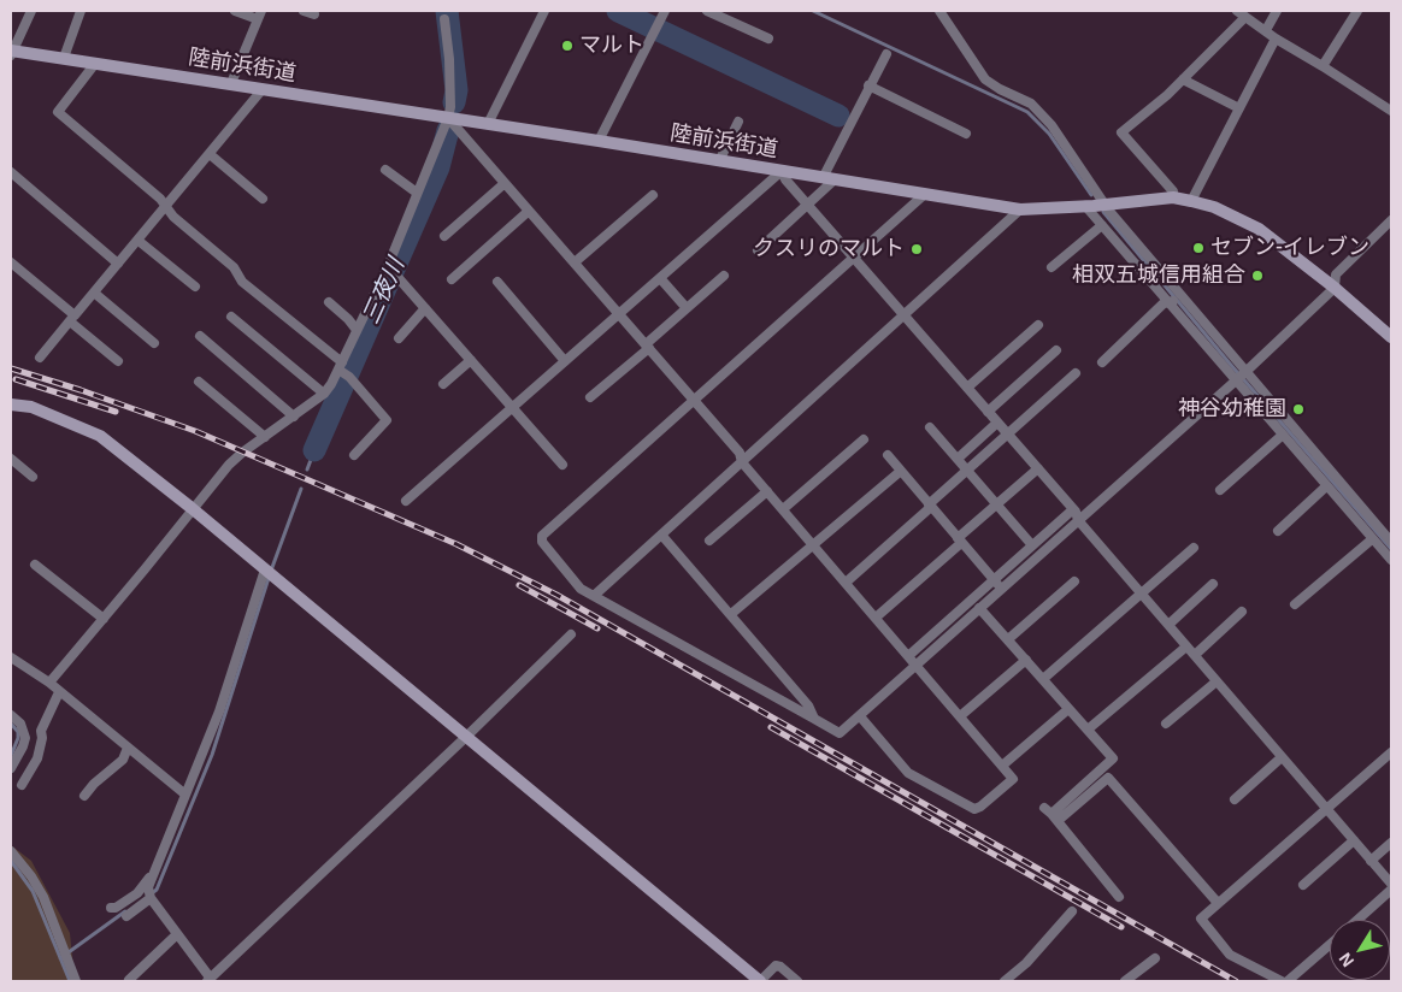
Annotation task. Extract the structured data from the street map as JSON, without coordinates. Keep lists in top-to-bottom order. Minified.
{"streets":{"street":["陸前浜街道"]},"water":["三夜川"],"places":["マルト","セブン-イレブン","クスリのマルト","相双五城信用組合","神谷幼稚園"],"north":"bottom left"}
